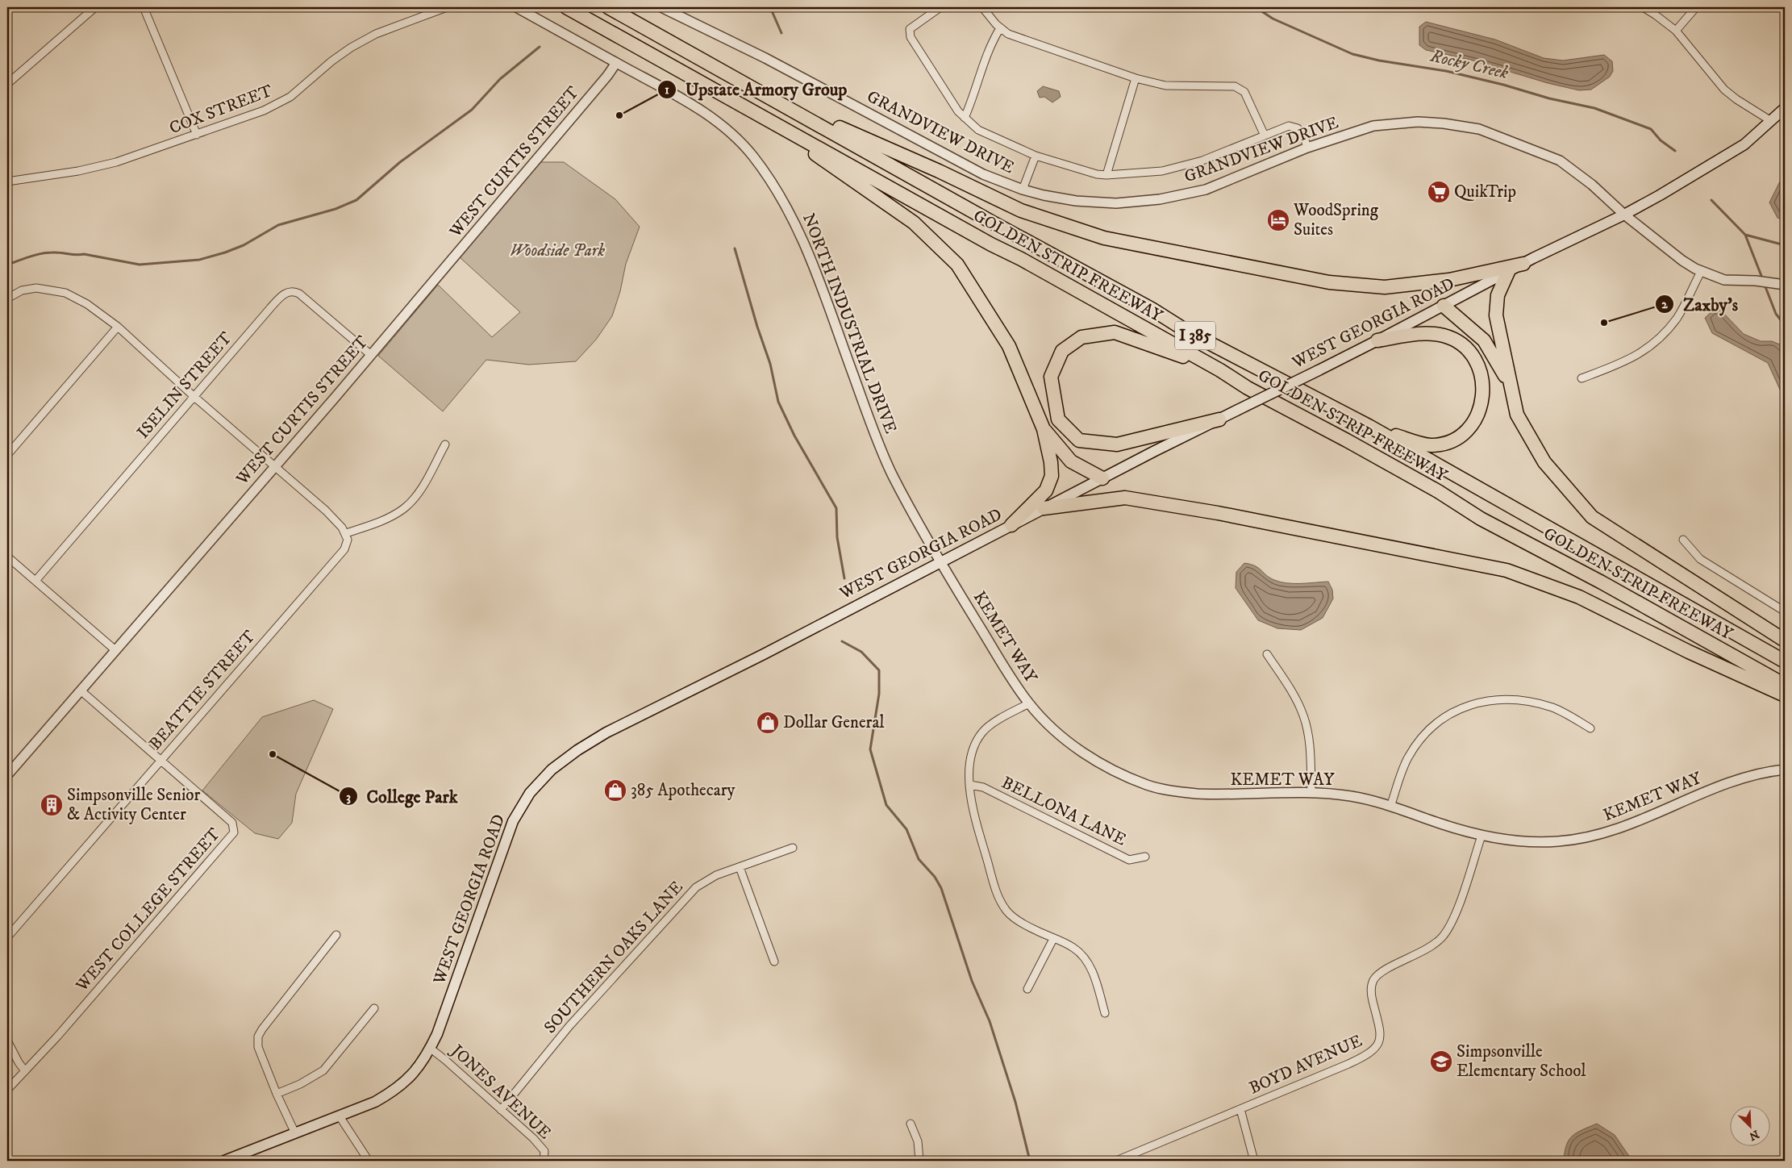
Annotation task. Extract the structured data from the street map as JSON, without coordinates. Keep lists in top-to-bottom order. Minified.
{"streets":{"highway":["GOLDEN STRIP FREEWAY","I 385"],"main road":["WEST GEORGIA ROAD"],"street":["COX STREET","GRANDVIEW DRIVE","WEST CURTIS STREET","NORTH INDUSTRIAL DRIVE","ISELIN STREET","KEMET WAY","BEATTIE STREET","BELLONA LANE","WEST COLLEGE STREET","SOUTHERN OAKS LANE","BOYD AVENUE","JONES AVENUE"]},"crossings":[["GRANDVIEW DRIVE","WEST GEORGIA ROAD"],["WEST CURTIS STREET","NORTH INDUSTRIAL DRIVE"],["WEST CURTIS STREET","ISELIN STREET"],["WEST CURTIS STREET","WEST COLLEGE STREET"],["NORTH INDUSTRIAL DRIVE","WEST GEORGIA ROAD"],["NORTH INDUSTRIAL DRIVE","KEMET WAY"],["WEST GEORGIA ROAD","KEMET WAY"],["WEST GEORGIA ROAD","JONES AVENUE"],["KEMET WAY","BOYD AVENUE"],["BEATTIE STREET","WEST COLLEGE STREET"],["SOUTHERN OAKS LANE","JONES AVENUE"]],"water":["Rocky Creek"],"parks":["Woodside Park"],"places":{"other":["Upstate Armory Group","Zaxby's","College Park"],"supermarket":["QuikTrip"],"hotel":["WoodSpring Suites"],"shop":["Dollar General","385 Apothecary"],"building":["Simpsonville Senior & Activity Center"],"school or university":["Simpsonville Elementary School"]},"north":"bottom right"}
